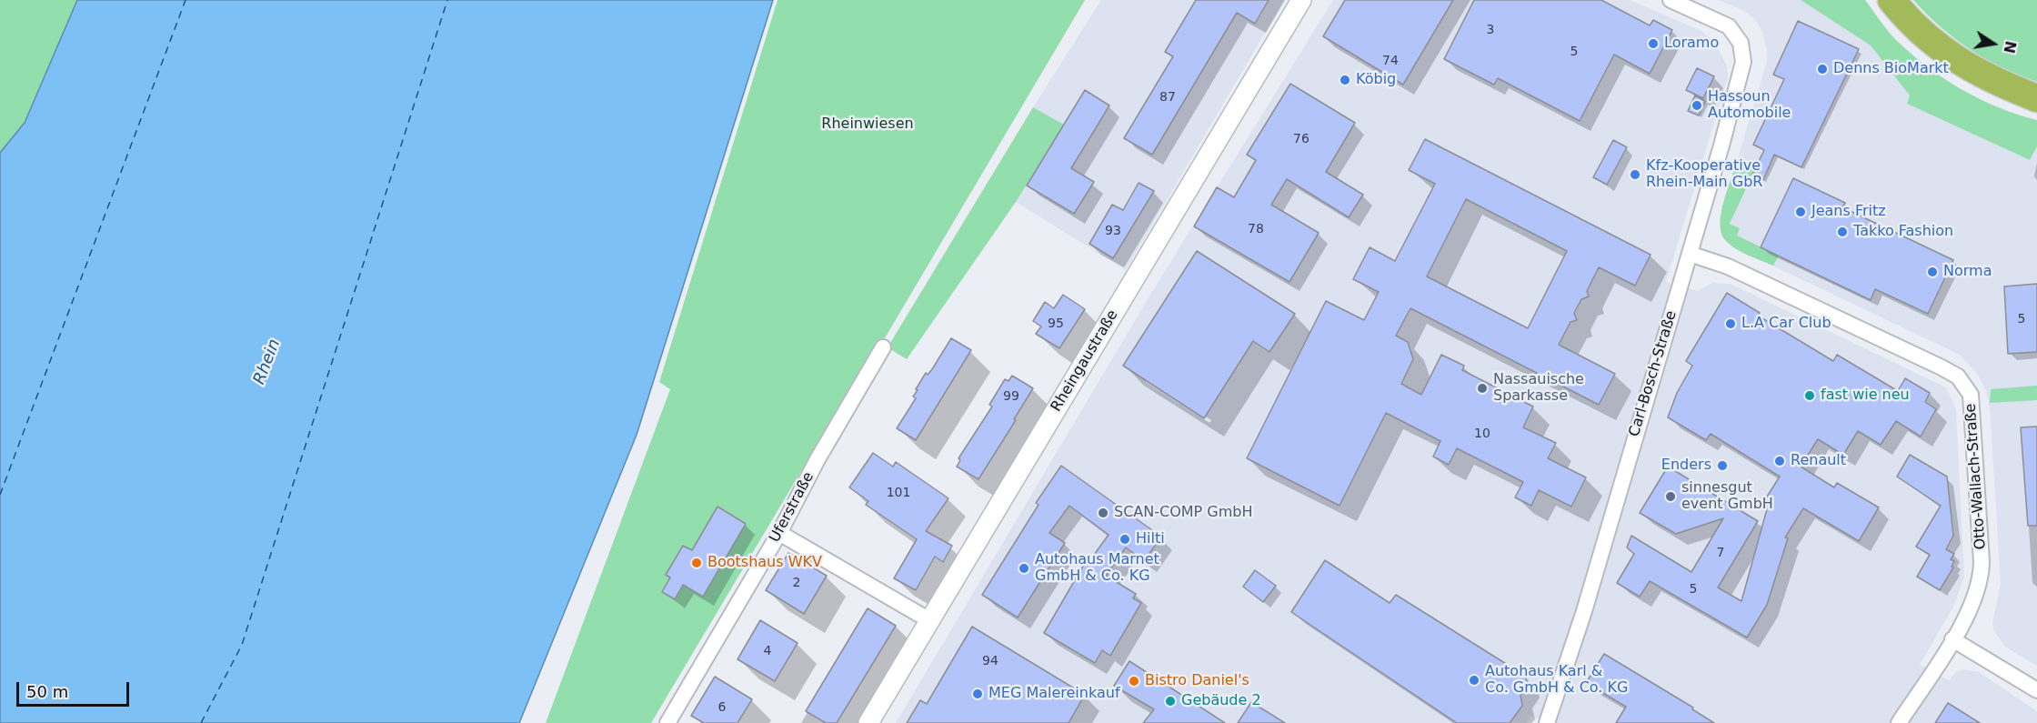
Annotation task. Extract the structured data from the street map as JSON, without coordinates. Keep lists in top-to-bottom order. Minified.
{"streets":{"street":["Rheingaustraße","Carl-Bosch-Straße","Otto-Wallach-Straße","Uferstraße"]},"crossings":[["Carl-Bosch-Straße","Otto-Wallach-Straße"]],"water":["Rhein"],"parks":["Rheinwiesen"],"places":["Loramo","Denns BioMarkt","Köbig","Hassoun Automobile","Kfz-Kooperative Rhein-Main GbR","Jeans Fritz","Takko Fashion","Norma","L.A Car Club","Nassauische Sparkasse","fast wie neu","Renault","Enders","sinnesgut event GmbH","SCAN-COMP GmbH","Hilti","Bootshaus WKV","Autohaus Marnet GmbH & Co. KG","Autohaus Karl & Co. GmbH & Co. KG","Bistro Daniel's","MEG Malereinkauf","Gebäude 2"],"house_numbers":["3","5","74","87","76","78","93","5","95","99","10","101","7","2","5","4","94","6"],"scale_bar":"50 m","north":"right"}
